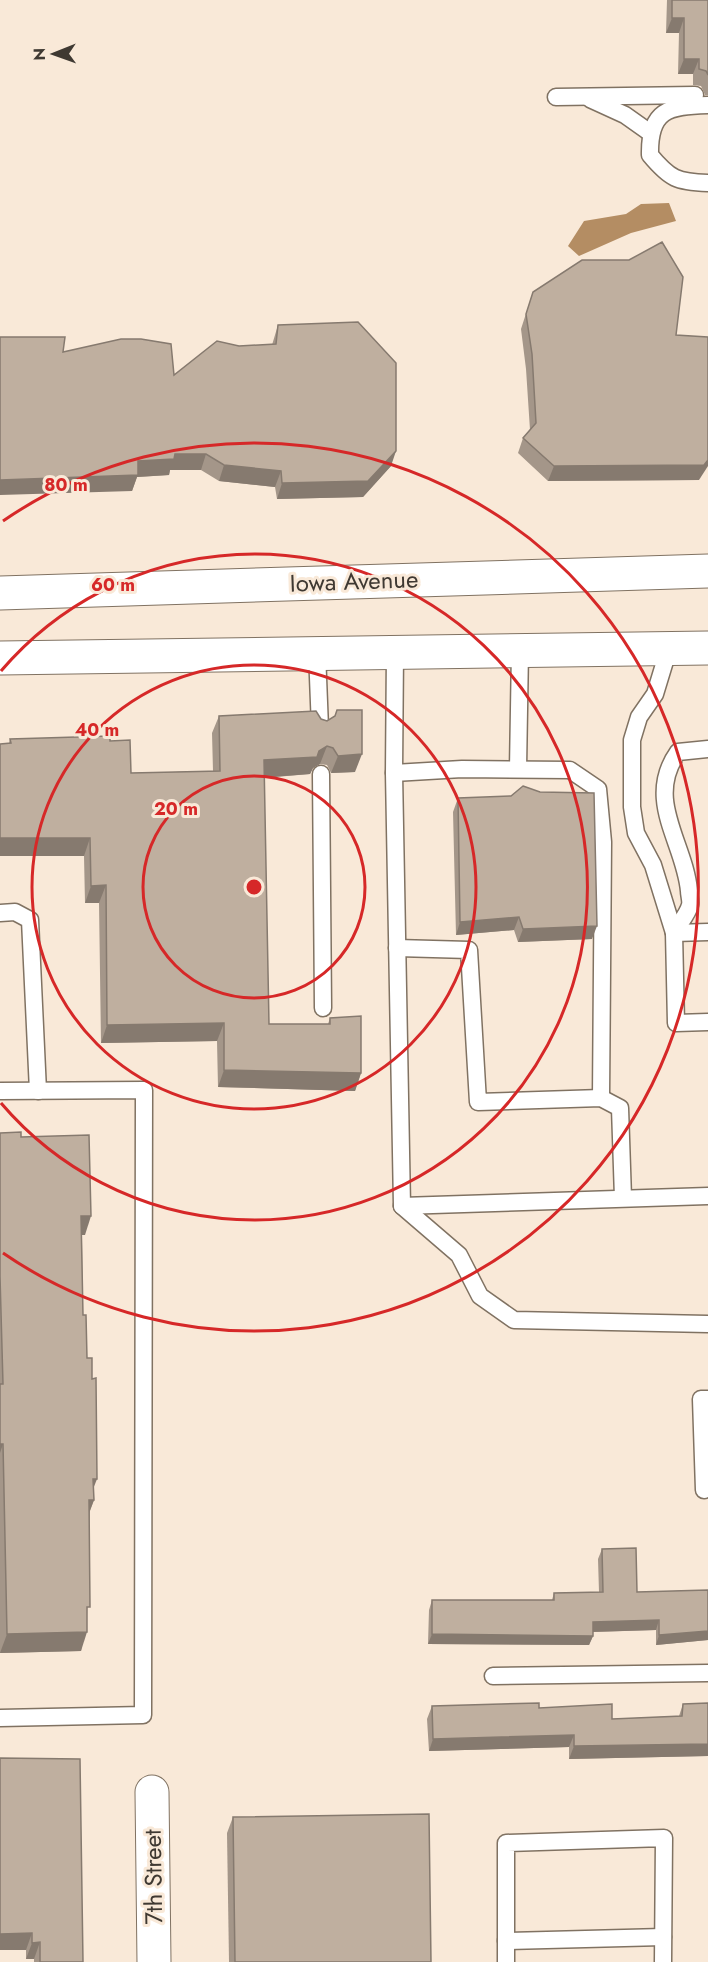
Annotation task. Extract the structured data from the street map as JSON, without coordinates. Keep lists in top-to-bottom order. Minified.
{"streets":{"main road":["Iowa Avenue","7th Street"]},"north":"left","rings":["80 m","60 m","40 m","20 m"]}
